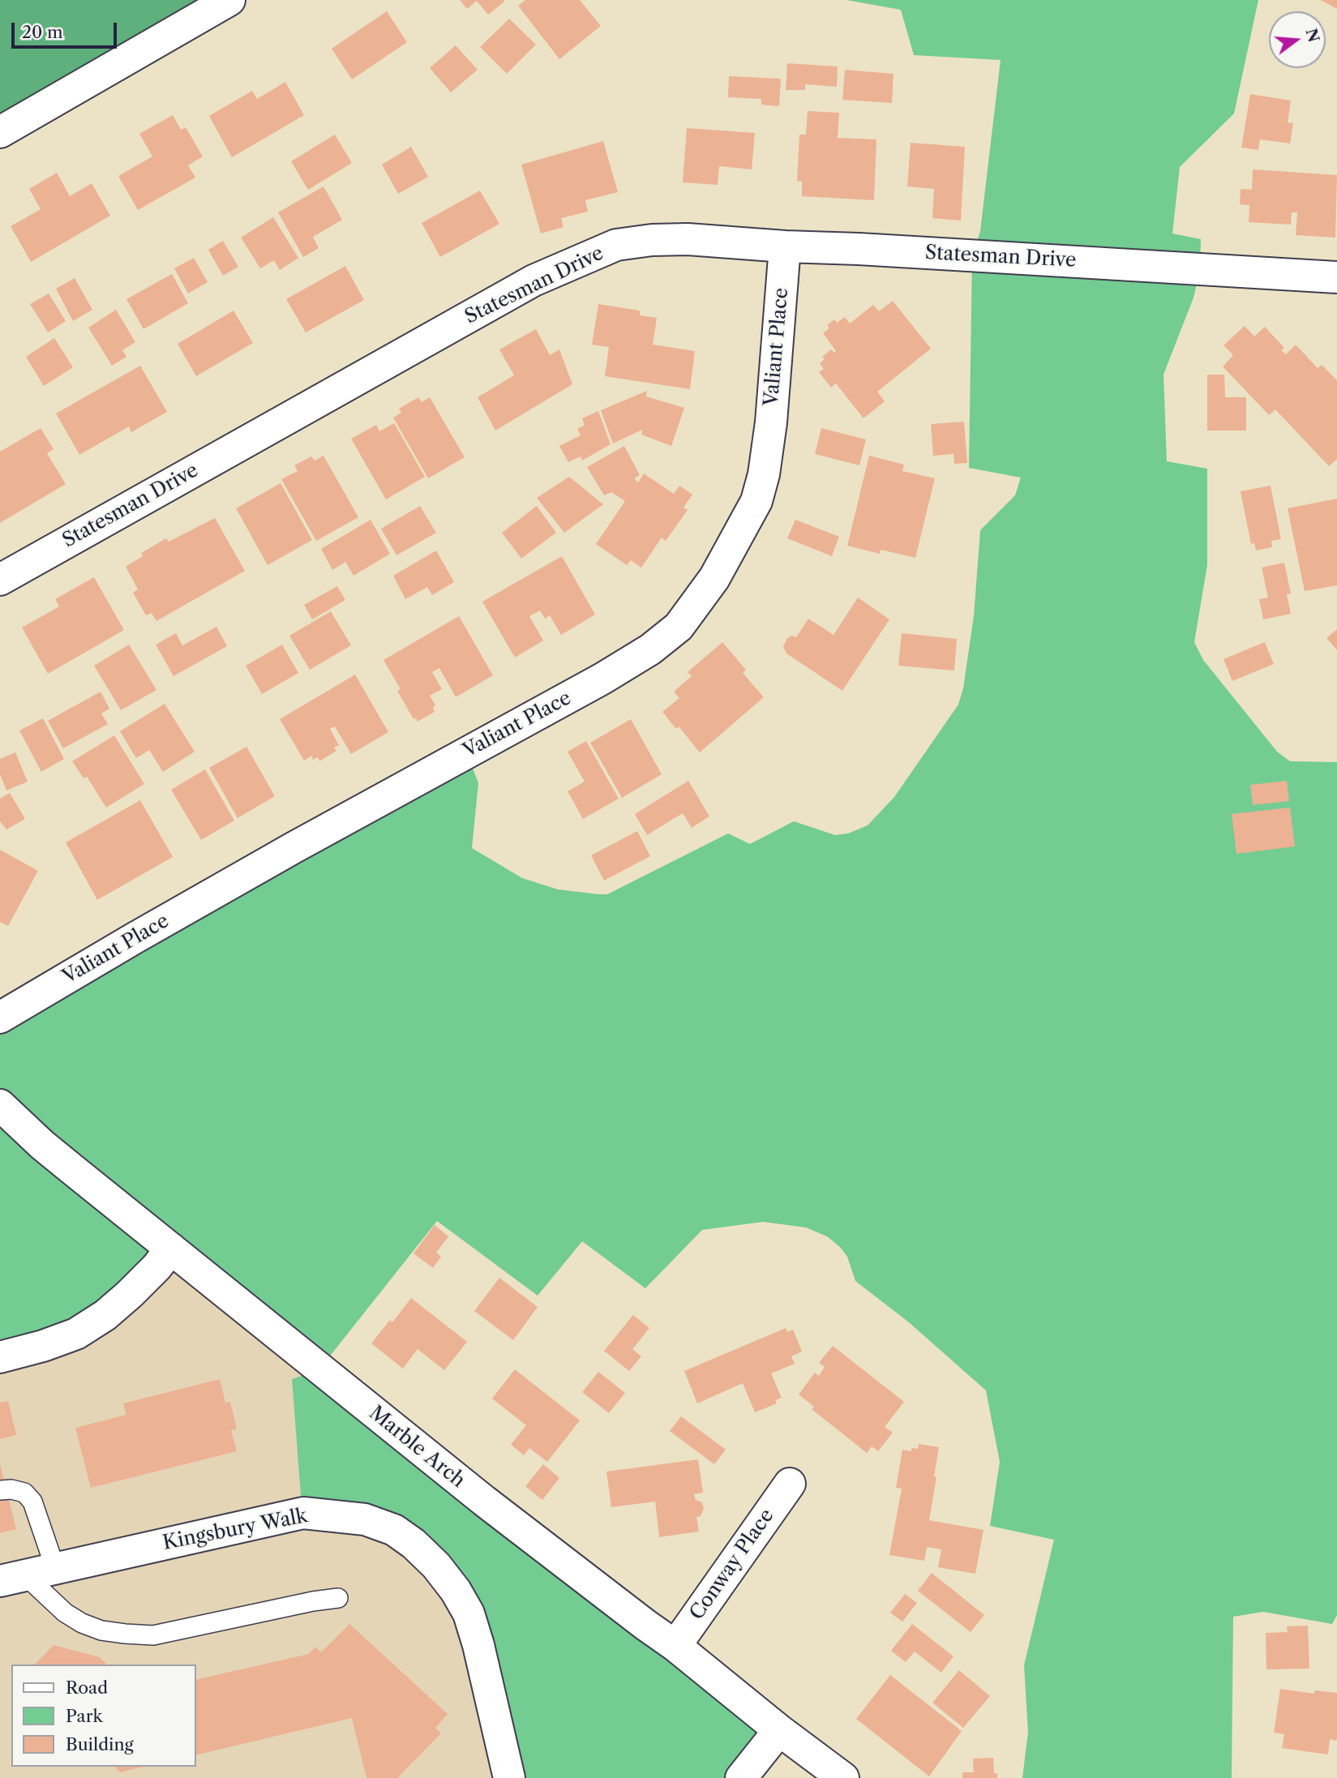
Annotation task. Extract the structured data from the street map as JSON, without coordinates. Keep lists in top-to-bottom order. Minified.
{"streets":{"street":["Statesman Drive","Valiant Place","Marble Arch","Kingsbury Walk","Conway Place"]},"crossings":[["Statesman Drive","Valiant Place"],["Marble Arch","Conway Place"]],"legend":["Road","Park","Building"],"scale_bar":"20 m","north":"right"}
